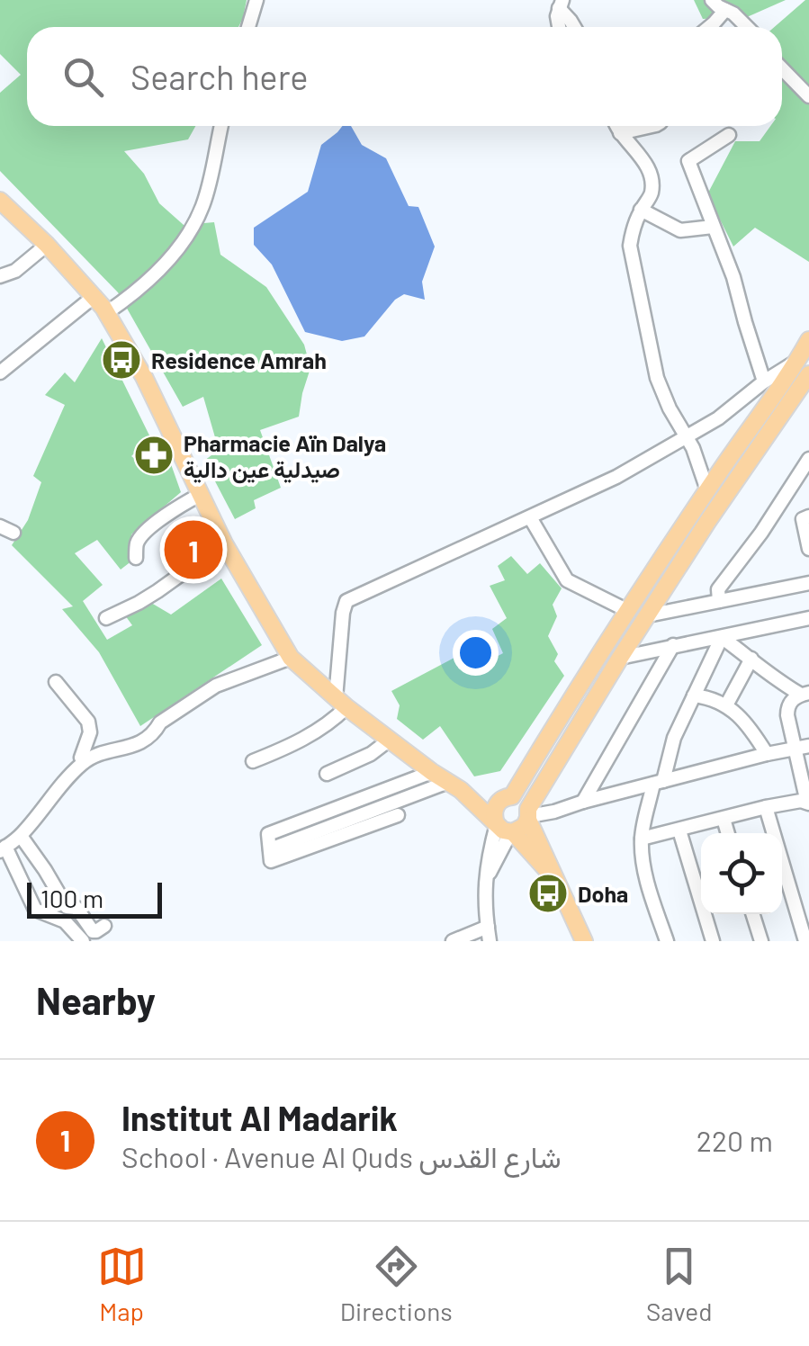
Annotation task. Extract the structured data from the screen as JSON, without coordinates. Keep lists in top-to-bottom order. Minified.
{"places":{"bus stop":["Residence Amrah","Doha"],"pharmacy":["Pharmacie Aïn Dalya صيدلية عين دالية"]},"scale_bar":"100 m","page":{"search":"Search here","pins":"1","scale":"100 m","heading":"Nearby","list":[{"mark":"1","name":"Institut Al Madarik","note":"School · Avenue Al Quds شارع القدس","value":"220 m"}],"nav":["Map","Directions","Saved"]}}
